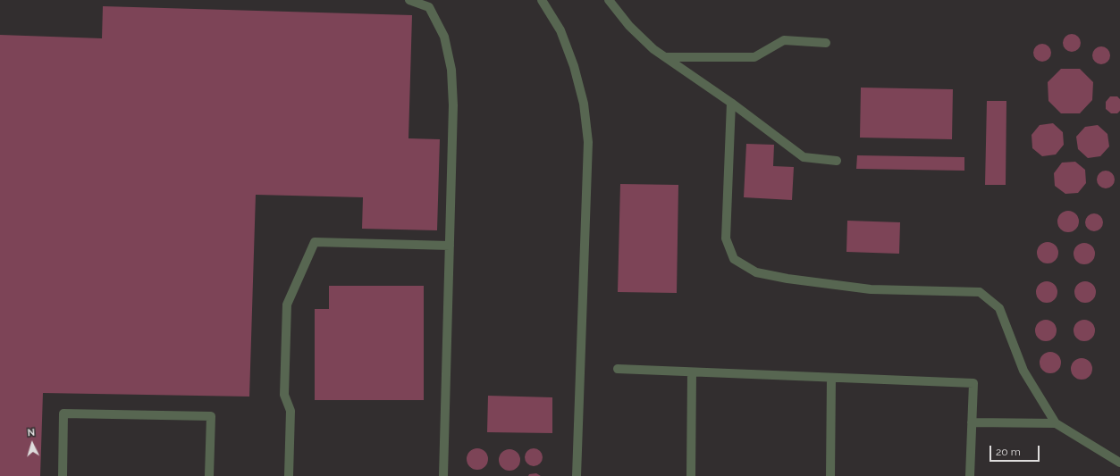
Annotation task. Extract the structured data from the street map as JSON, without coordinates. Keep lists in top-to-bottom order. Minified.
{"scale_bar":"20 m","north":"top"}
